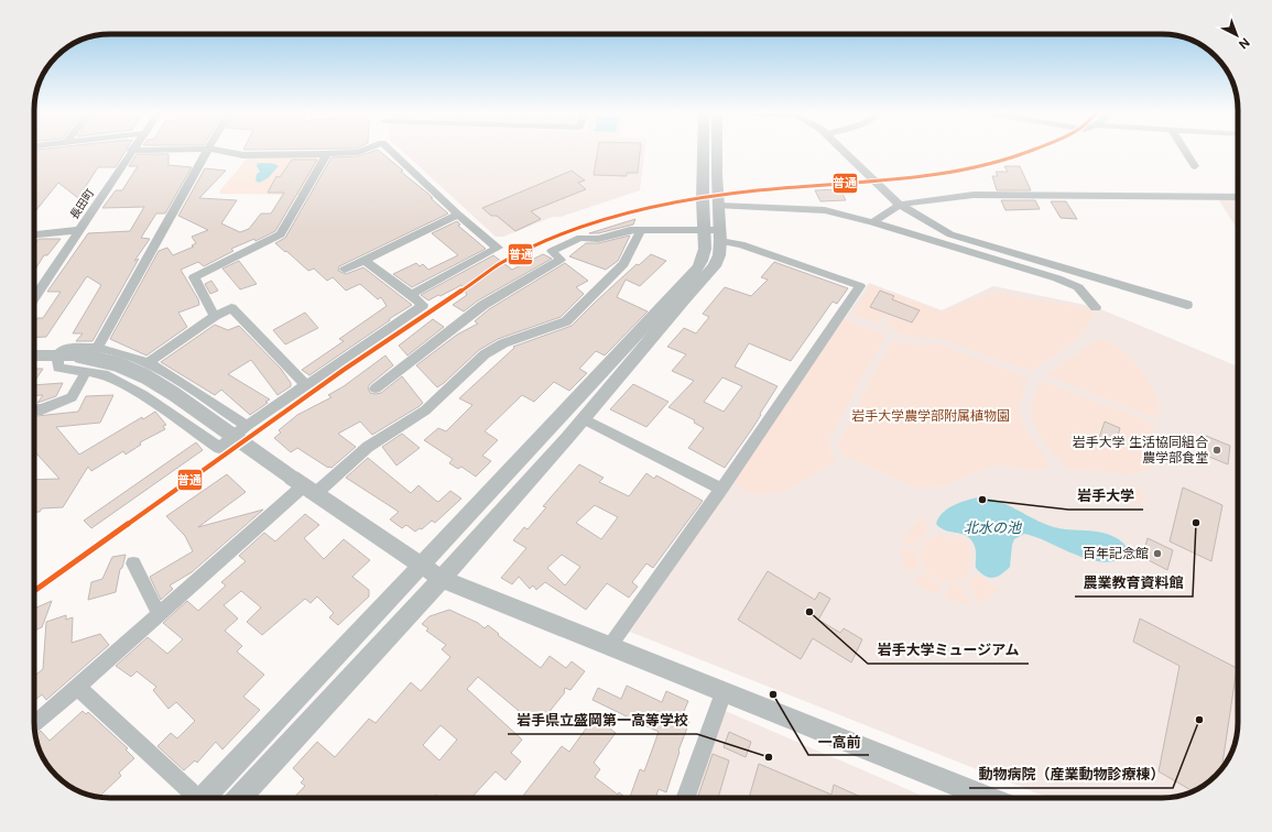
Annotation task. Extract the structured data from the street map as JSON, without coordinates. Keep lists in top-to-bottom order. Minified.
{"streets":{"street":["長田町"]},"water":["北水の池"],"parks":["岩手大学農学部附属植物園"],"places":["岩手大学 生活協同組合 農学部食堂","岩手大学","農業教育資料館","百年記念館","岩手大学ミュージアム","一高前","動物病院（産業動物診療棟）","岩手県立盛岡第一高等学校"],"lines":["transit line 普通"],"north":"bottom right"}
